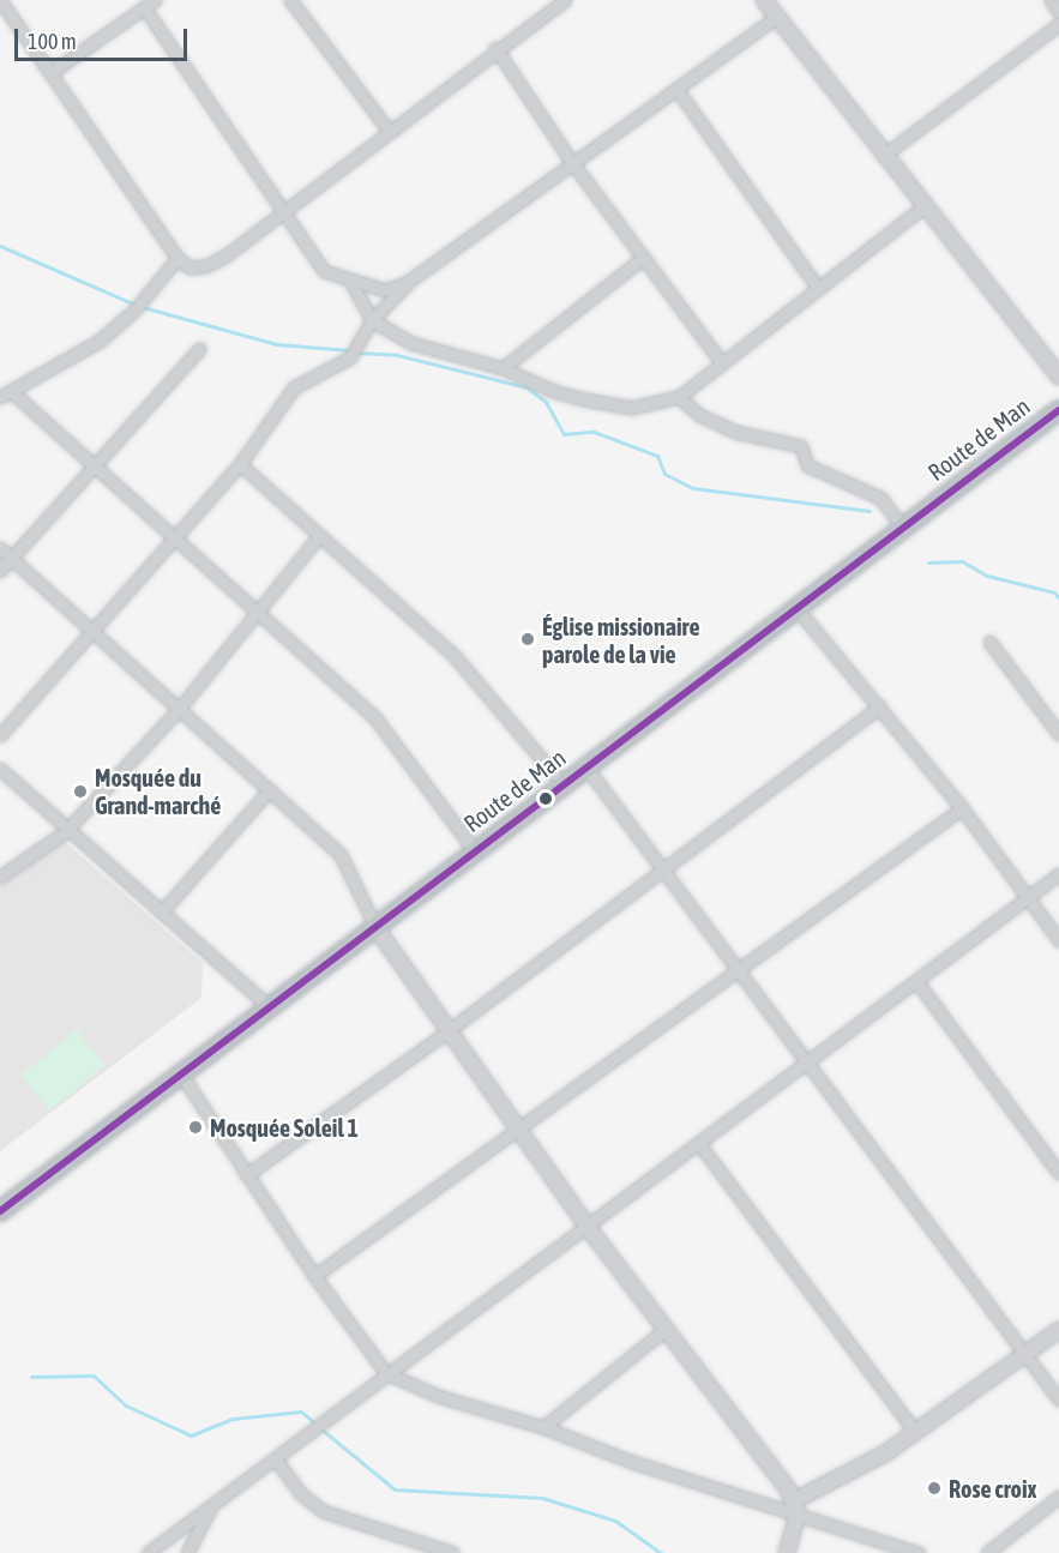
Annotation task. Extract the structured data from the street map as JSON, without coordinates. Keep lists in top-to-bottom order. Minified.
{"streets":{"highway":["Route de Man"]},"places":["Église missionaire parole de la vie","Mosquée du Grand-marché","Mosquée Soleil 1","Rose croix"],"scale_bar":"100 m"}
